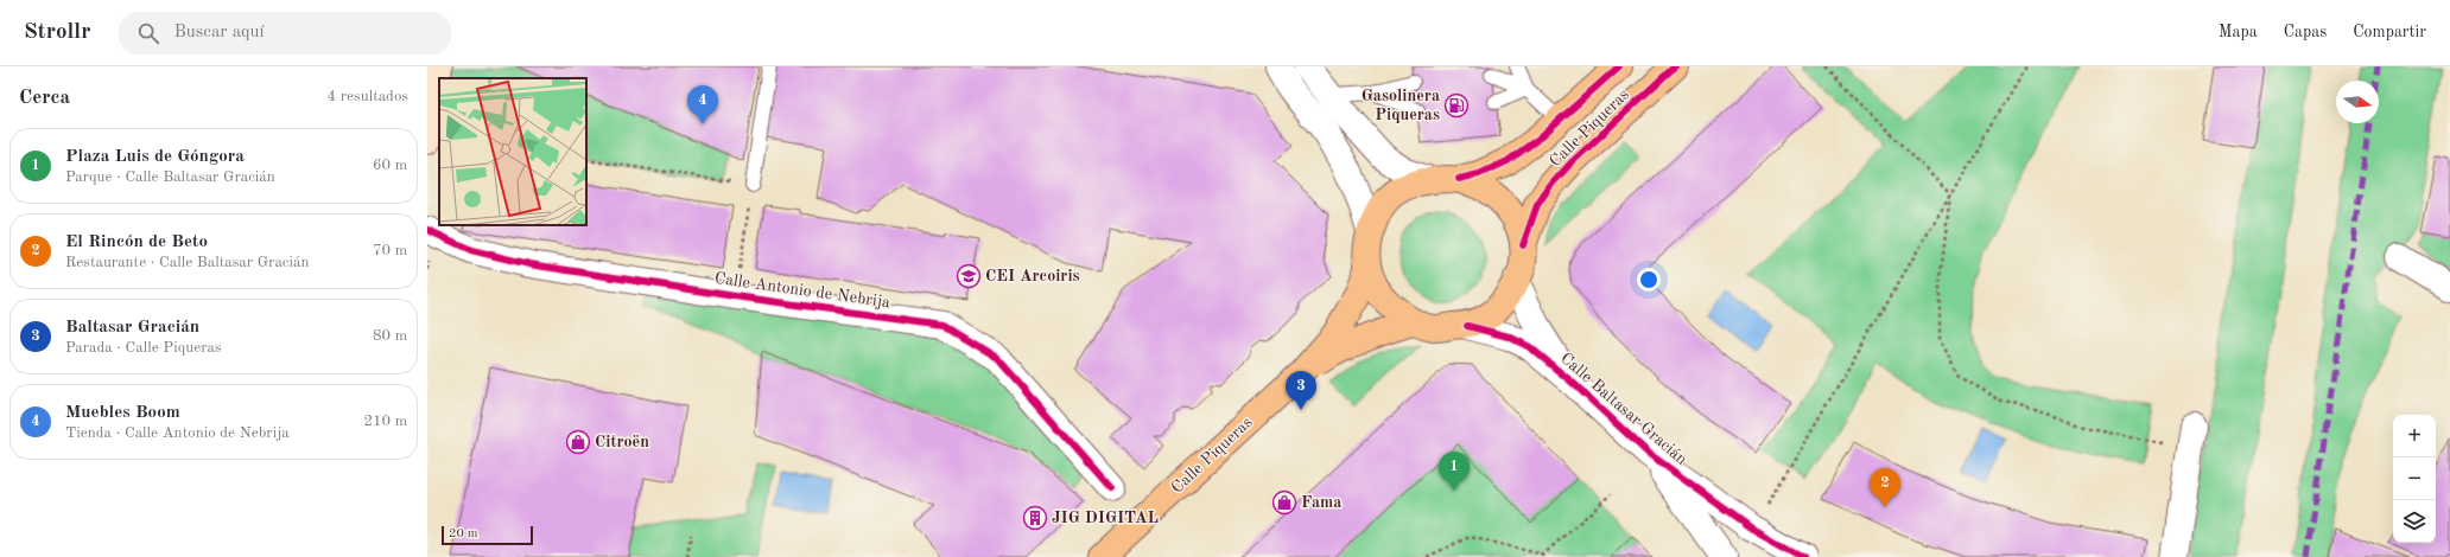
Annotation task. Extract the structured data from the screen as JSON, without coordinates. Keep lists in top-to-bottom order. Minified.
{"streets":{"main road":["Calle Piqueras"],"street":["Calle Antonio de Nebrija","Calle Baltasar Gracián"]},"crossings":[["Calle Piqueras","Calle Baltasar Gracián"]],"places":{"fuel station":["Gasolinera Piqueras"],"school or university":["CEI Arcoiris"],"shop":["Citroën","Fama"],"building":["JIG DIGITAL"]},"scale_bar":"20 m","north":"right","page":{"header":"Strollr","search":"Buscar aquí","nav":["Mapa","Capas","Compartir"],"heading":["Cerca","4 resultados"],"pins":["4","3","1","2"],"list":[{"mark":"1","name":"Plaza Luis de Góngora","note":"Parque · Calle Baltasar Gracián","value":"60 m"},{"mark":"2","name":"El Rincón de Beto","note":"Restaurante · Calle Baltasar Gracián","value":"70 m"},{"mark":"3","name":"Baltasar Gracián","note":"Parada · Calle Piqueras","value":"80 m"},{"mark":"4","name":"Muebles Boom","note":"Tienda · Calle Antonio de Nebrija","value":"210 m"}],"map_buttons":["+","−"],"scale":"20 m"}}
